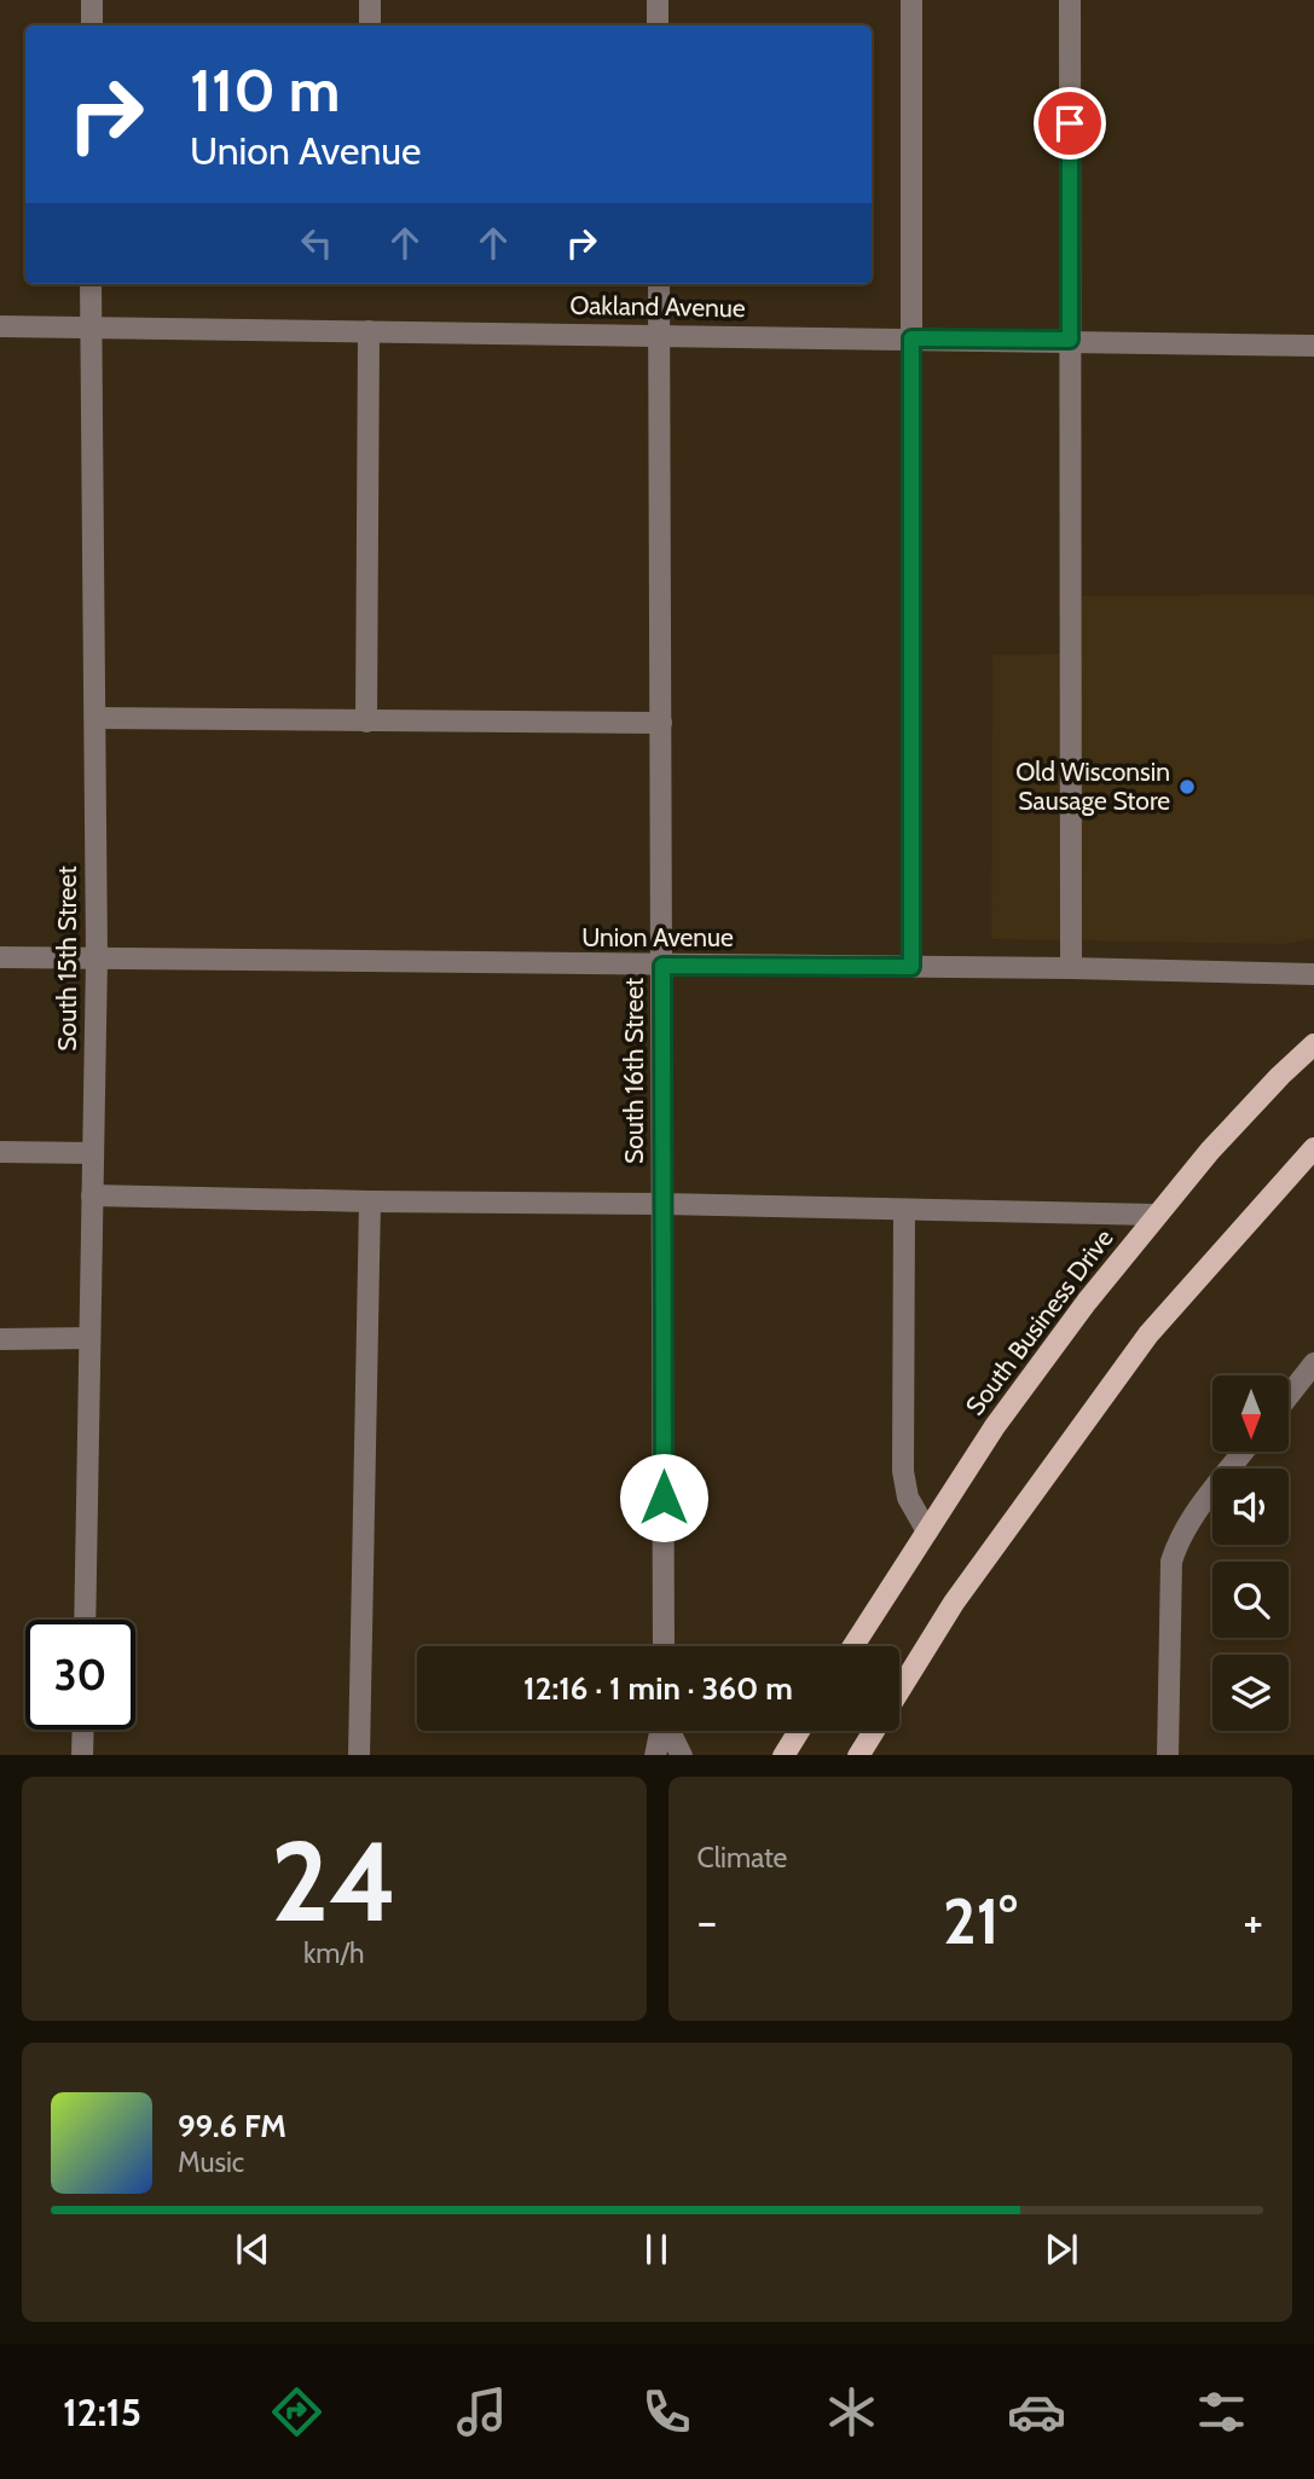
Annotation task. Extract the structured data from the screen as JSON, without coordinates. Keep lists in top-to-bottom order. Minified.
{"streets":{"main road":["South Business Drive"],"street":["Oakland Avenue","Union Avenue","South 15th Street","South 16th Street"]},"crossings":[["Oakland Avenue","South 15th Street"],["Oakland Avenue","South 16th Street"],["Union Avenue","South 15th Street"],["Union Avenue","South 16th Street"]],"places":["Old Wisconsin Sausage Store"],"north":"bottom","page":{"turn":["110 m","Union Avenue"],"limit":"30","trip":"12:16 · 1 min · 360 m","tile":[["24","km/h"],"Climate"],"heat":["−","21°","+"],"song":["99.6 FM","Music"],"tabs":"12:15"}}
